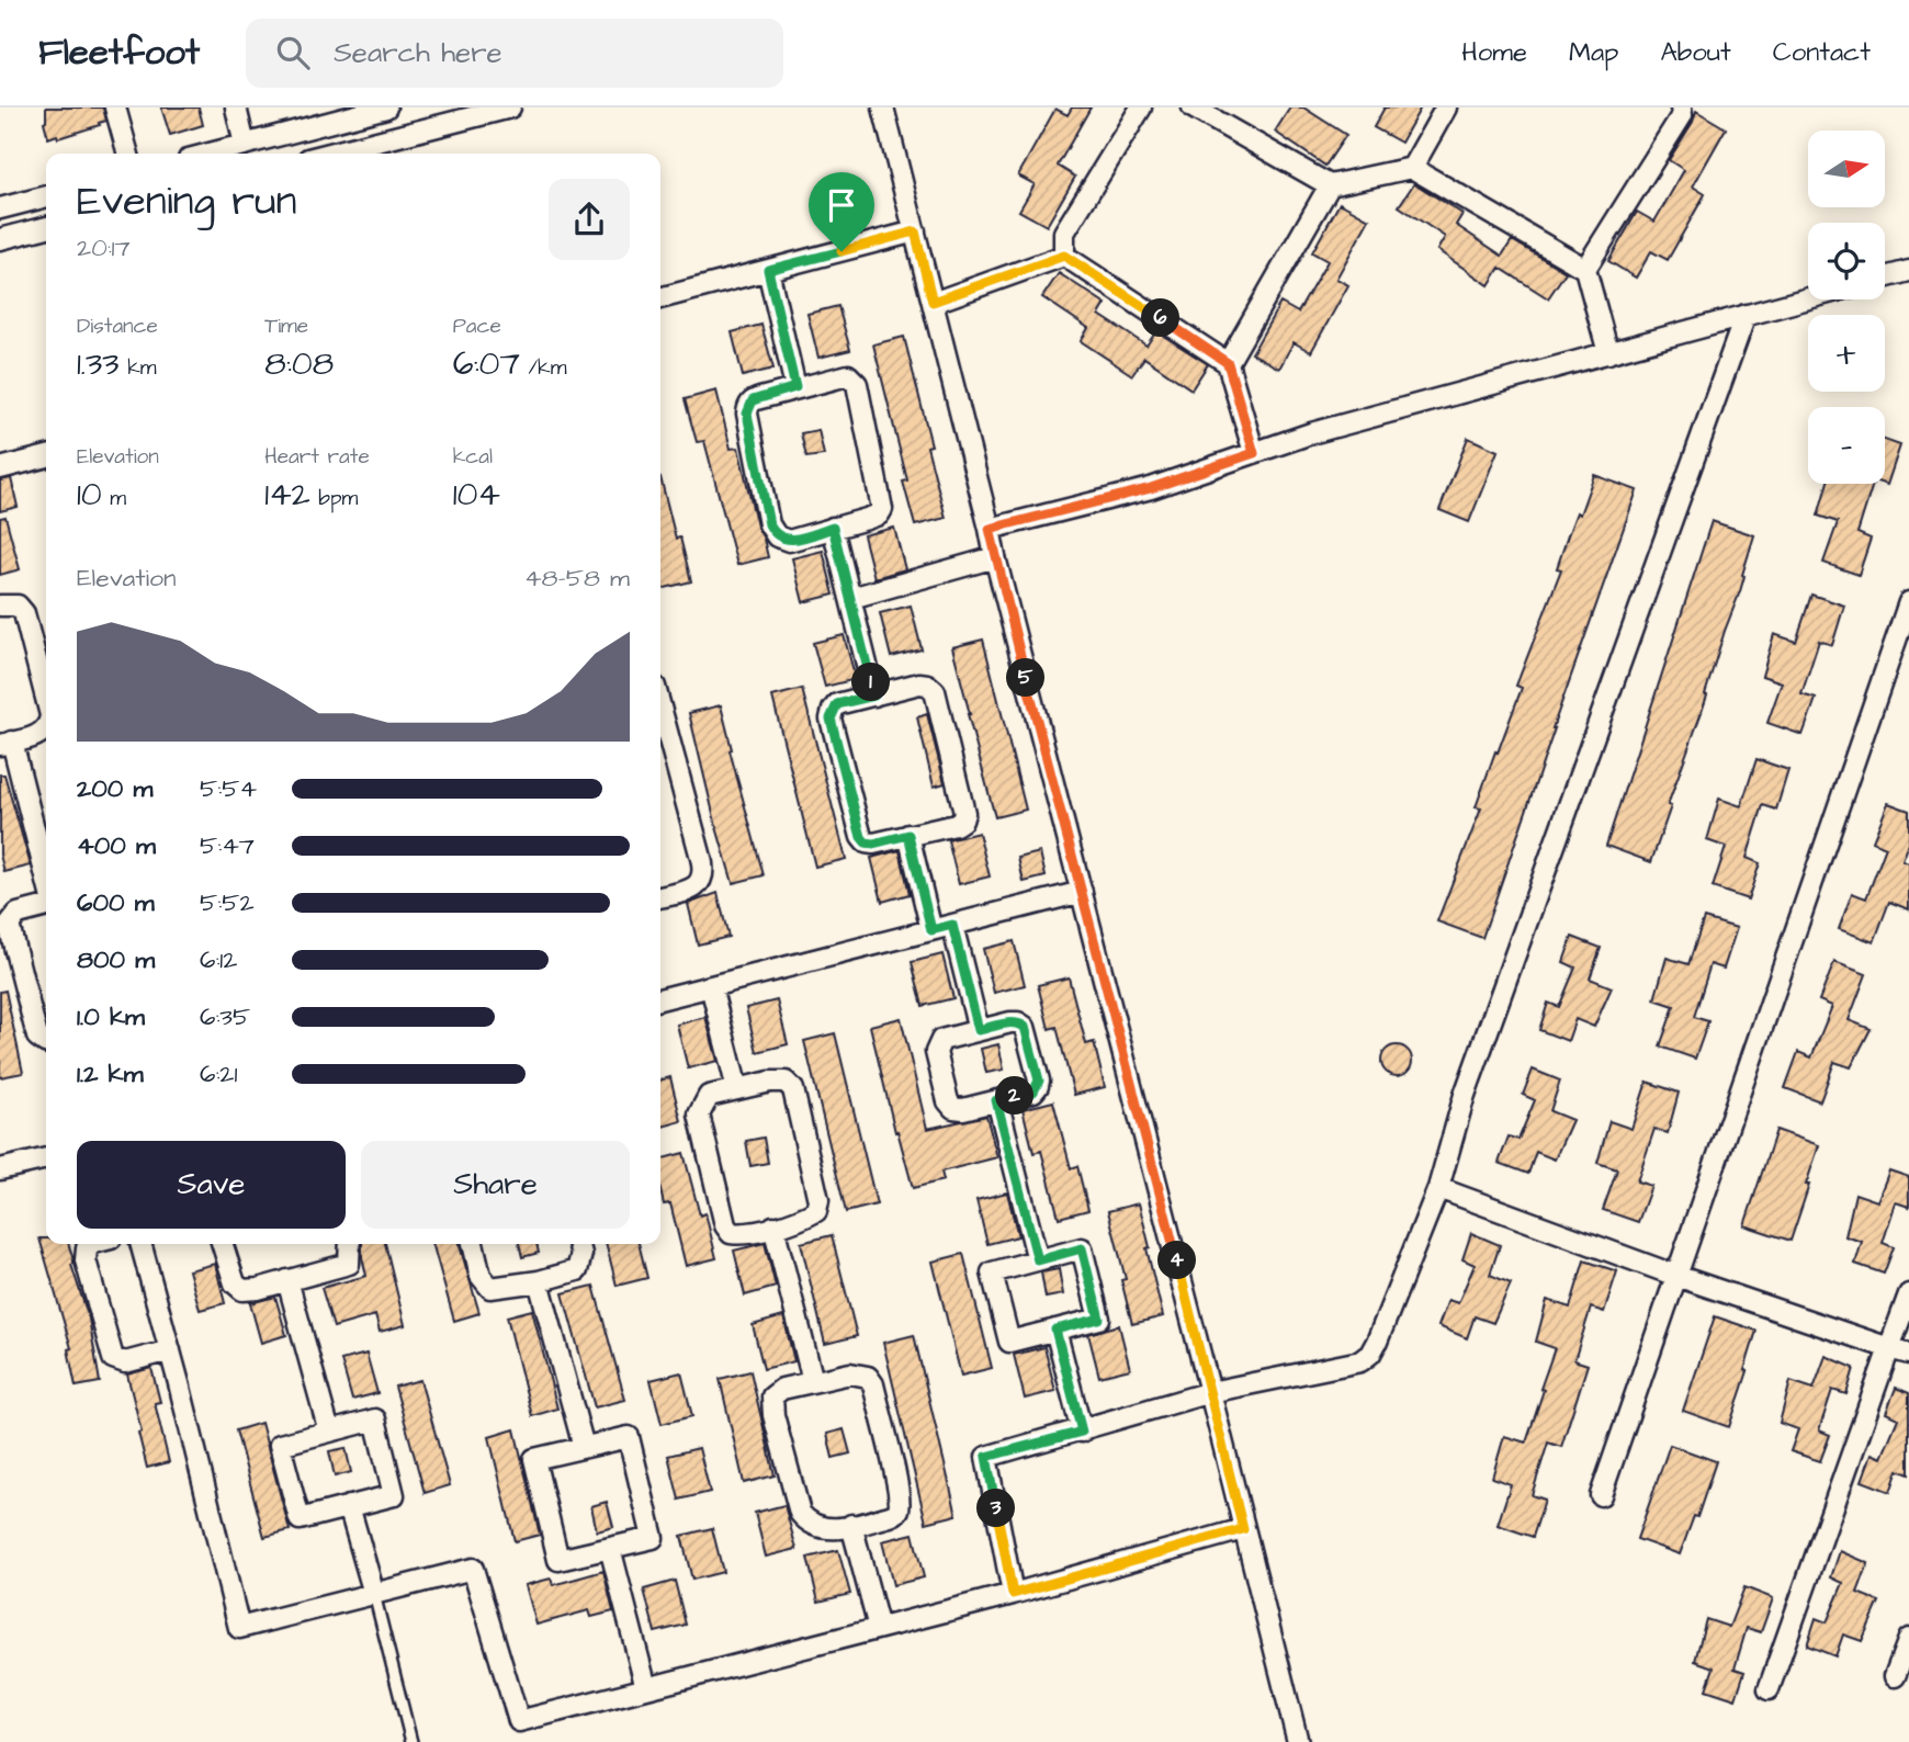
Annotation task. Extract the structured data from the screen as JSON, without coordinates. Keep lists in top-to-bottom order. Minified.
{"north":"right","page":{"header":"Fleetfoot","search":"Search here","nav":["Home","Map","About","Contact"],"map_buttons":["+","−"],"heading":["Evening run","20:17"],"stats":[["Distance","1.33 km"],["Time","8:08"],["Pace","6:07 /km"],["Elevation","10 m"],["Heart rate","142 bpm"],["kcal","104"]],"pins":["6","5","1","2","4","3"],"chart":["Elevation","48–58 m"],"list":[{"name":"200 m","note":"5:54"},{"name":"400 m","note":"5:47"},{"name":"600 m","note":"5:52"},{"name":"800 m","note":"6:12"},{"name":"1.0 km","note":"6:35"},{"name":"1.2 km","note":"6:21"}],"buttons":["Save","Share"]}}
